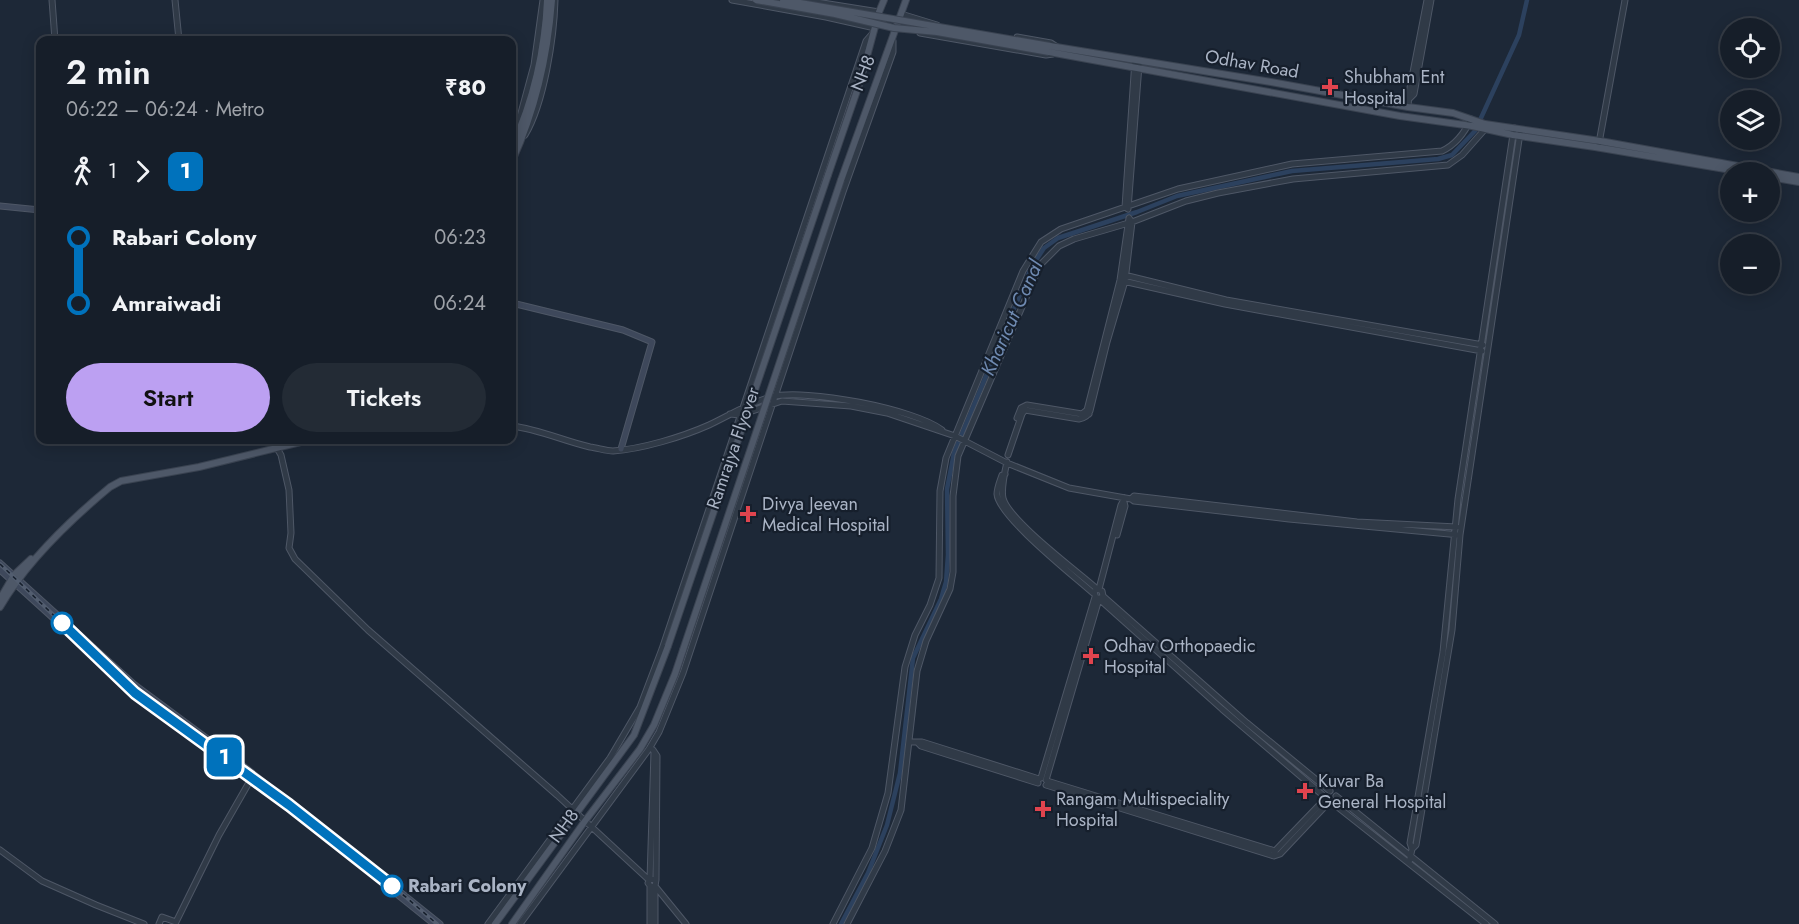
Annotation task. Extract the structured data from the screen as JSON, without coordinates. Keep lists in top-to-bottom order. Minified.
{"streets":{"main road":["Odhav Road","NH8","Ramrajya Flyover"]},"crossings":[["NH8","Ramrajya Flyover"]],"water":["Kharicut Canal"],"places":{"health":["Shubham Ent Hospital","Divya Jeevan Medical Hospital","Odhav Orthopaedic Hospital","Kuvar Ba General Hospital","Rangam Multispeciality Hospital"],"other":["Rabari Colony"]},"lines":["metro line 1"],"page":{"on_map":"1","map_buttons":["+","−"],"heading":["2 min","06:22 – 06:24 · Metro","₹80"],"legs":["1","1"],"list":[{"name":"Rabari Colony","value":"06:23"},{"name":"Amraiwadi","value":"06:24"}],"buttons":["Start","Tickets"]}}
